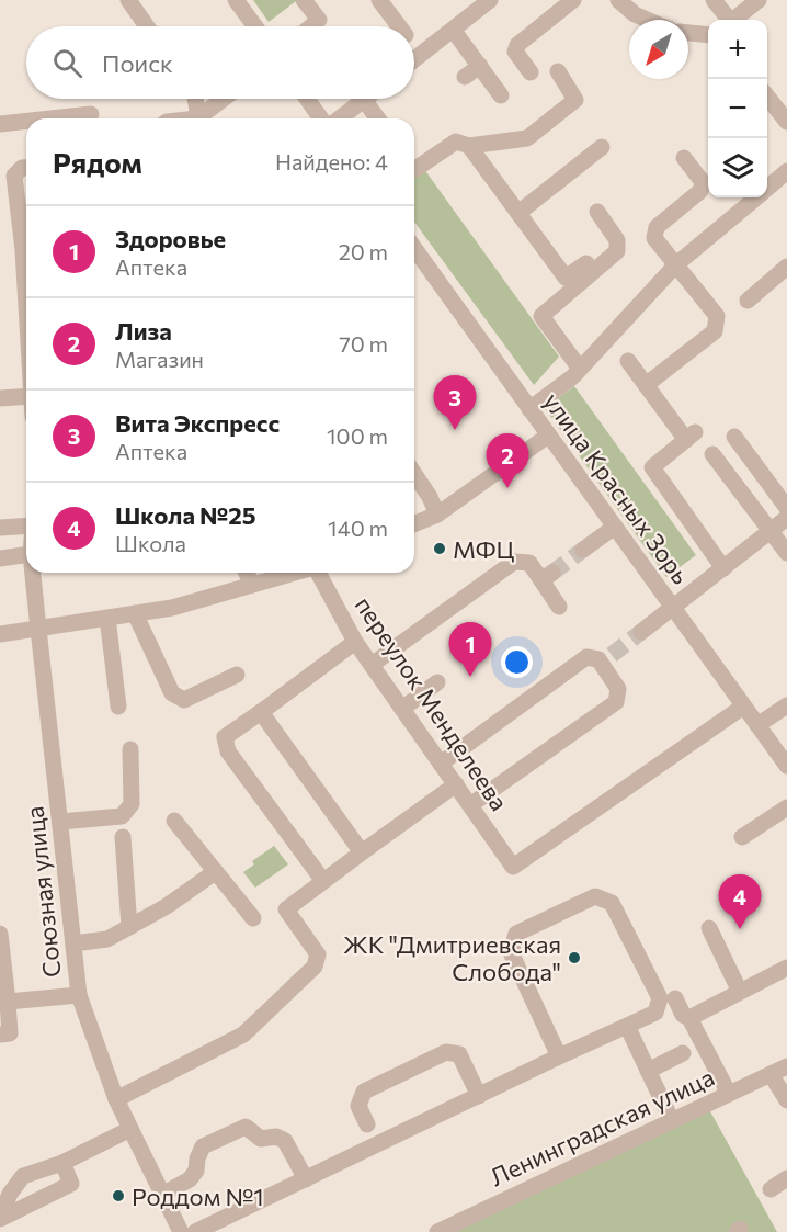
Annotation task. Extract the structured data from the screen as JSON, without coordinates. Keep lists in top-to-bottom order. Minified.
{"streets":{"street":["улица Красных Зорь","переулок Менделеева","Союзная улица","Ленинградская улица"]},"crossings":[["улица Красных Зорь","переулок Менделеева"]],"places":["МФЦ","ЖК \"Дмитриевская Слобода\"","Роддом №1"],"north":"bottom left","page":{"map_buttons":["+","−"],"search":"Поиск","heading":["Рядом","Найдено: 4"],"list":[{"mark":"1","name":"Здоровье","note":"Аптека","value":"20 m"},{"mark":"2","name":"Лиза","note":"Магазин","value":"70 m"},{"mark":"3","name":"Вита Экспресс","note":"Аптека","value":"100 m"},{"mark":"4","name":"Школа №25","note":"Школа","value":"140 m"}],"pins":["3","2","1","4"]}}
